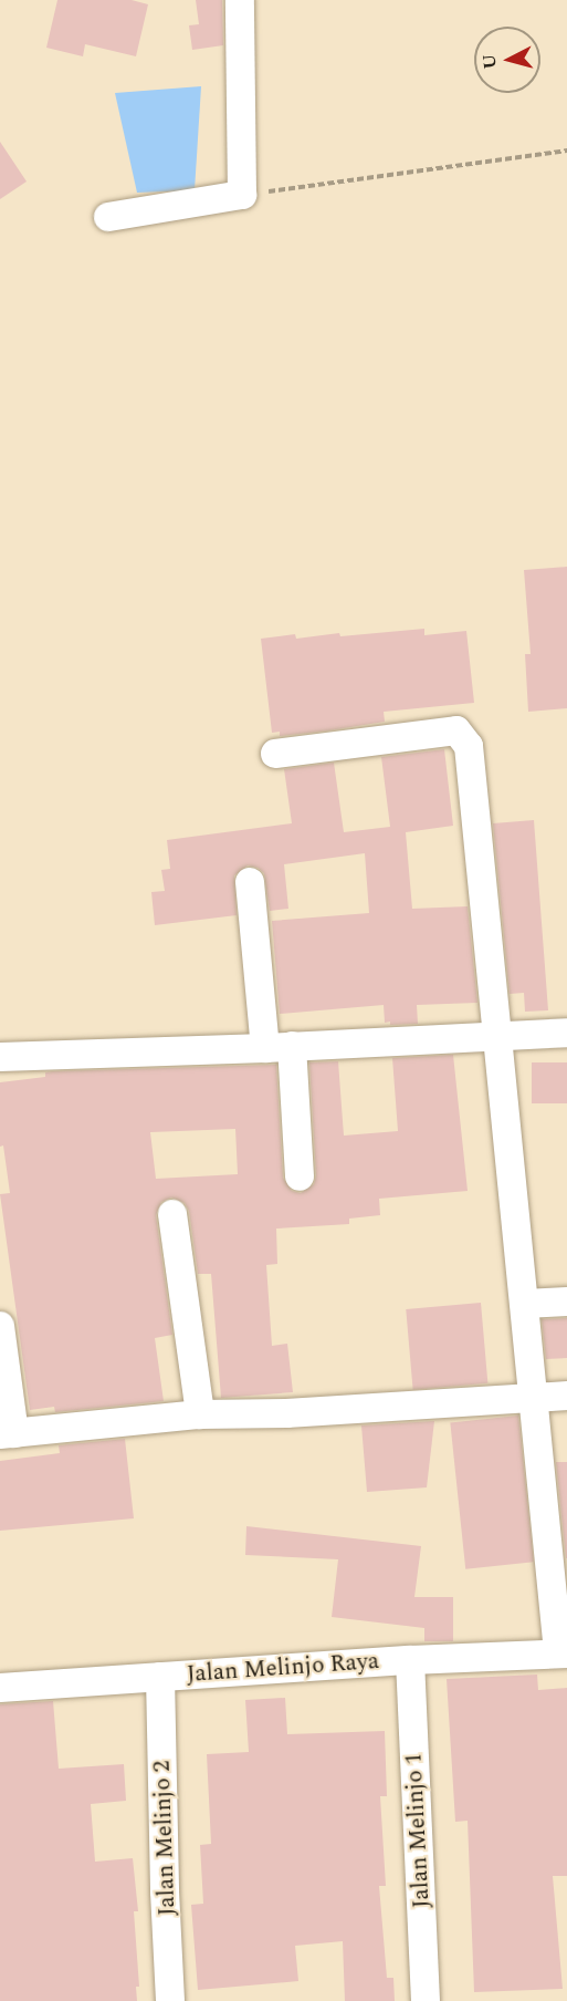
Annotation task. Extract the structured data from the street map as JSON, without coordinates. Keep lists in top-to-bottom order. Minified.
{"streets":{"street":["Jalan Melinjo Raya","Jalan Melinjo 1","Jalan Melinjo 2"]},"crossings":[["Jalan Melinjo Raya","Jalan Melinjo 1"],["Jalan Melinjo Raya","Jalan Melinjo 2"]],"north":"left"}
